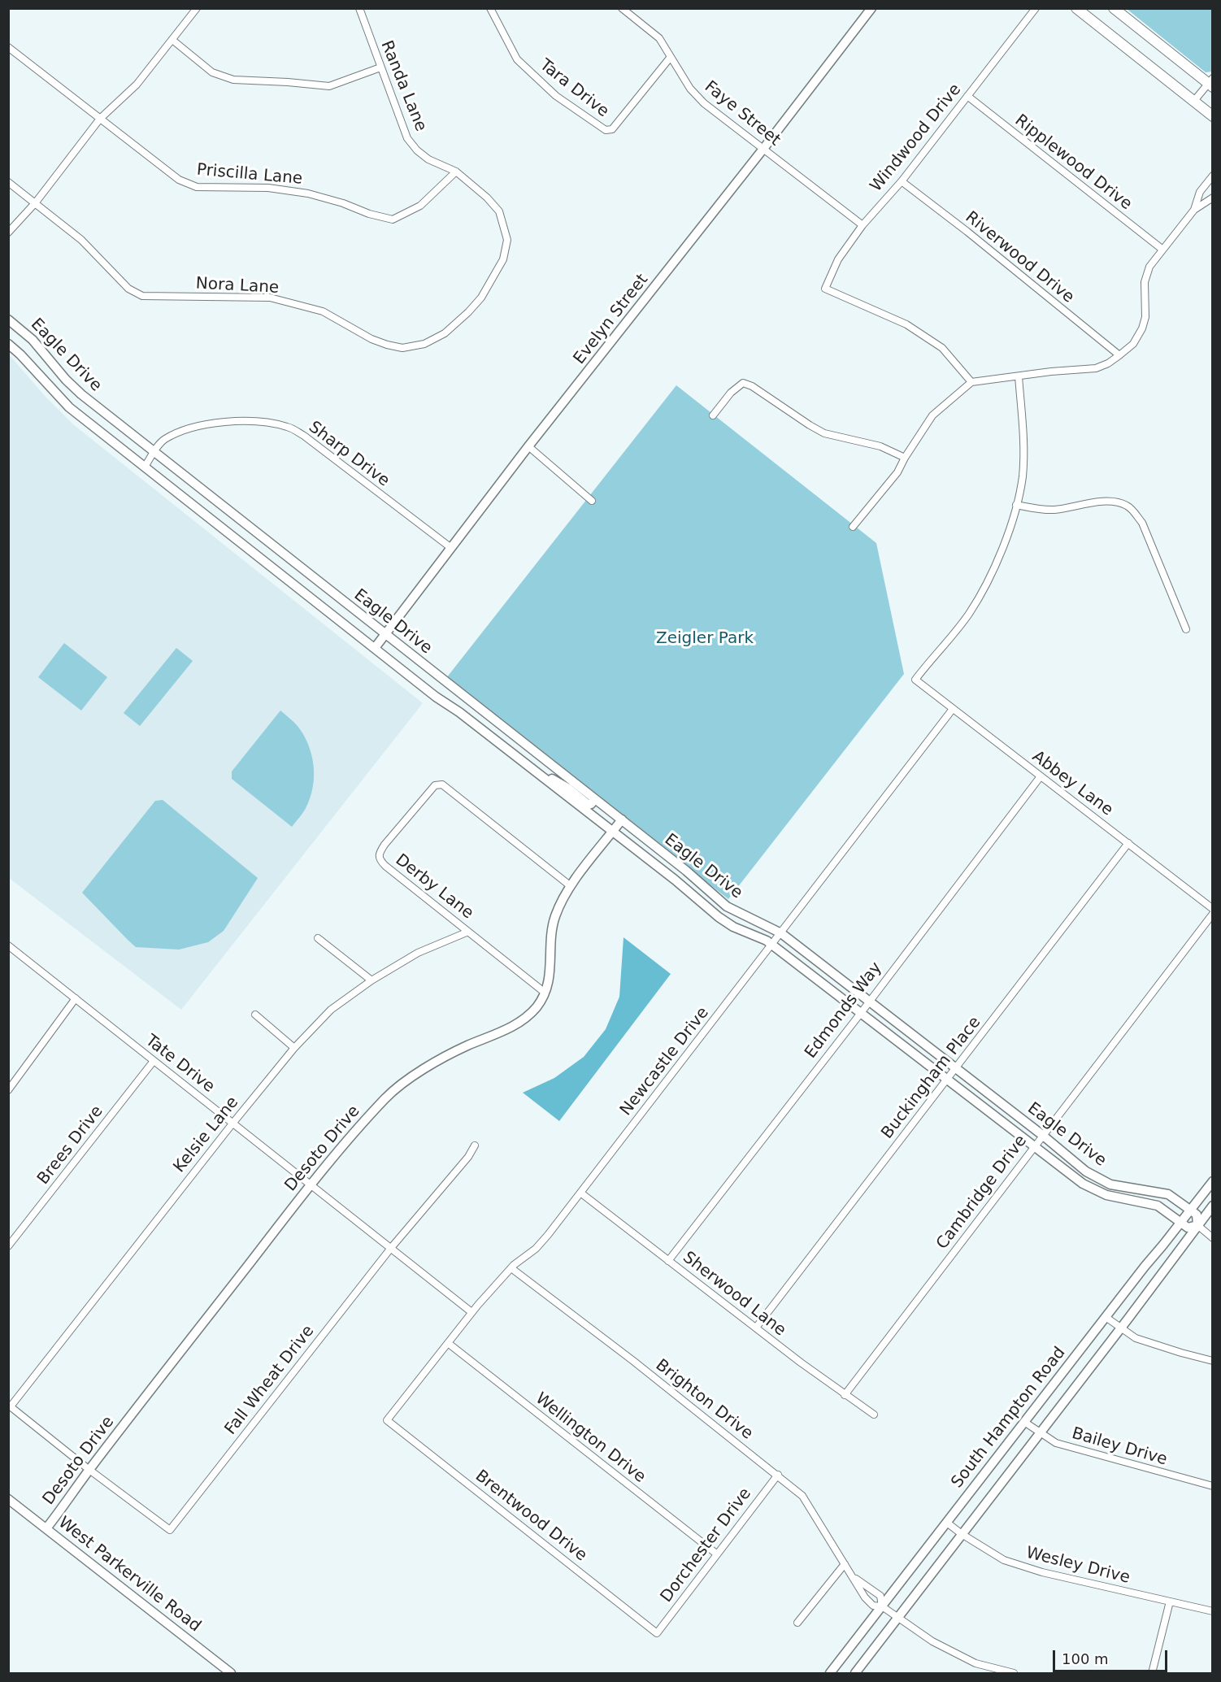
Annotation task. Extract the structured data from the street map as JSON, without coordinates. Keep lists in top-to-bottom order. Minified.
{"streets":{"street":["Randa Lane","Tara Drive","Faye Street","Windwood Drive","Ripplewood Drive","Priscilla Lane","Riverwood Drive","Nora Lane","Evelyn Street","Eagle Drive","Sharp Drive","Abbey Lane","Derby Lane","Edmonds Way","Newcastle Drive","Tate Drive","Buckingham Place","Kelsie Lane","Brees Drive","Desoto Drive","Cambridge Drive","Sherwood Lane","Fall Wheat Drive","Brighton Drive","South Hampton Road","Wellington Drive","Bailey Drive","Brentwood Drive","Dorchester Drive","Wesley Drive","West Parkerville Road"]},"crossings":[["Randa Lane","Priscilla Lane"],["Randa Lane","Nora Lane"],["Tara Drive","Faye Street"],["Faye Street","Windwood Drive"],["Faye Street","Evelyn Street"],["Windwood Drive","Ripplewood Drive"],["Windwood Drive","Riverwood Drive"],["Evelyn Street","Eagle Drive"],["Evelyn Street","Sharp Drive"],["Eagle Drive","Sharp Drive"],["Eagle Drive","Edmonds Way"],["Eagle Drive","Newcastle Drive"],["Eagle Drive","Buckingham Place"],["Eagle Drive","Desoto Drive"],["Eagle Drive","Cambridge Drive"],["Eagle Drive","South Hampton Road"],["Abbey Lane","Edmonds Way"],["Abbey Lane","Newcastle Drive"],["Abbey Lane","Buckingham Place"],["Derby Lane","Kelsie Lane"],["Derby Lane","Desoto Drive"],["Edmonds Way","Sherwood Lane"],["Newcastle Drive","Tate Drive"],["Newcastle Drive","Sherwood Lane"],["Newcastle Drive","Brighton Drive"],["Newcastle Drive","Wellington Drive"],["Newcastle Drive","Brentwood Drive"],["Tate Drive","Kelsie Lane"],["Tate Drive","Brees Drive"],["Tate Drive","Desoto Drive"],["Tate Drive","Fall Wheat Drive"],["Buckingham Place","Sherwood Lane"],["Desoto Drive","Fall Wheat Drive"],["Desoto Drive","West Parkerville Road"],["Cambridge Drive","Sherwood Lane"],["Brighton Drive","South Hampton Road"],["Brighton Drive","Dorchester Drive"],["South Hampton Road","Bailey Drive"],["South Hampton Road","Wesley Drive"],["Wellington Drive","Dorchester Drive"],["Brentwood Drive","Dorchester Drive"]],"parks":["Zeigler Park"],"scale_bar":"100 m"}
